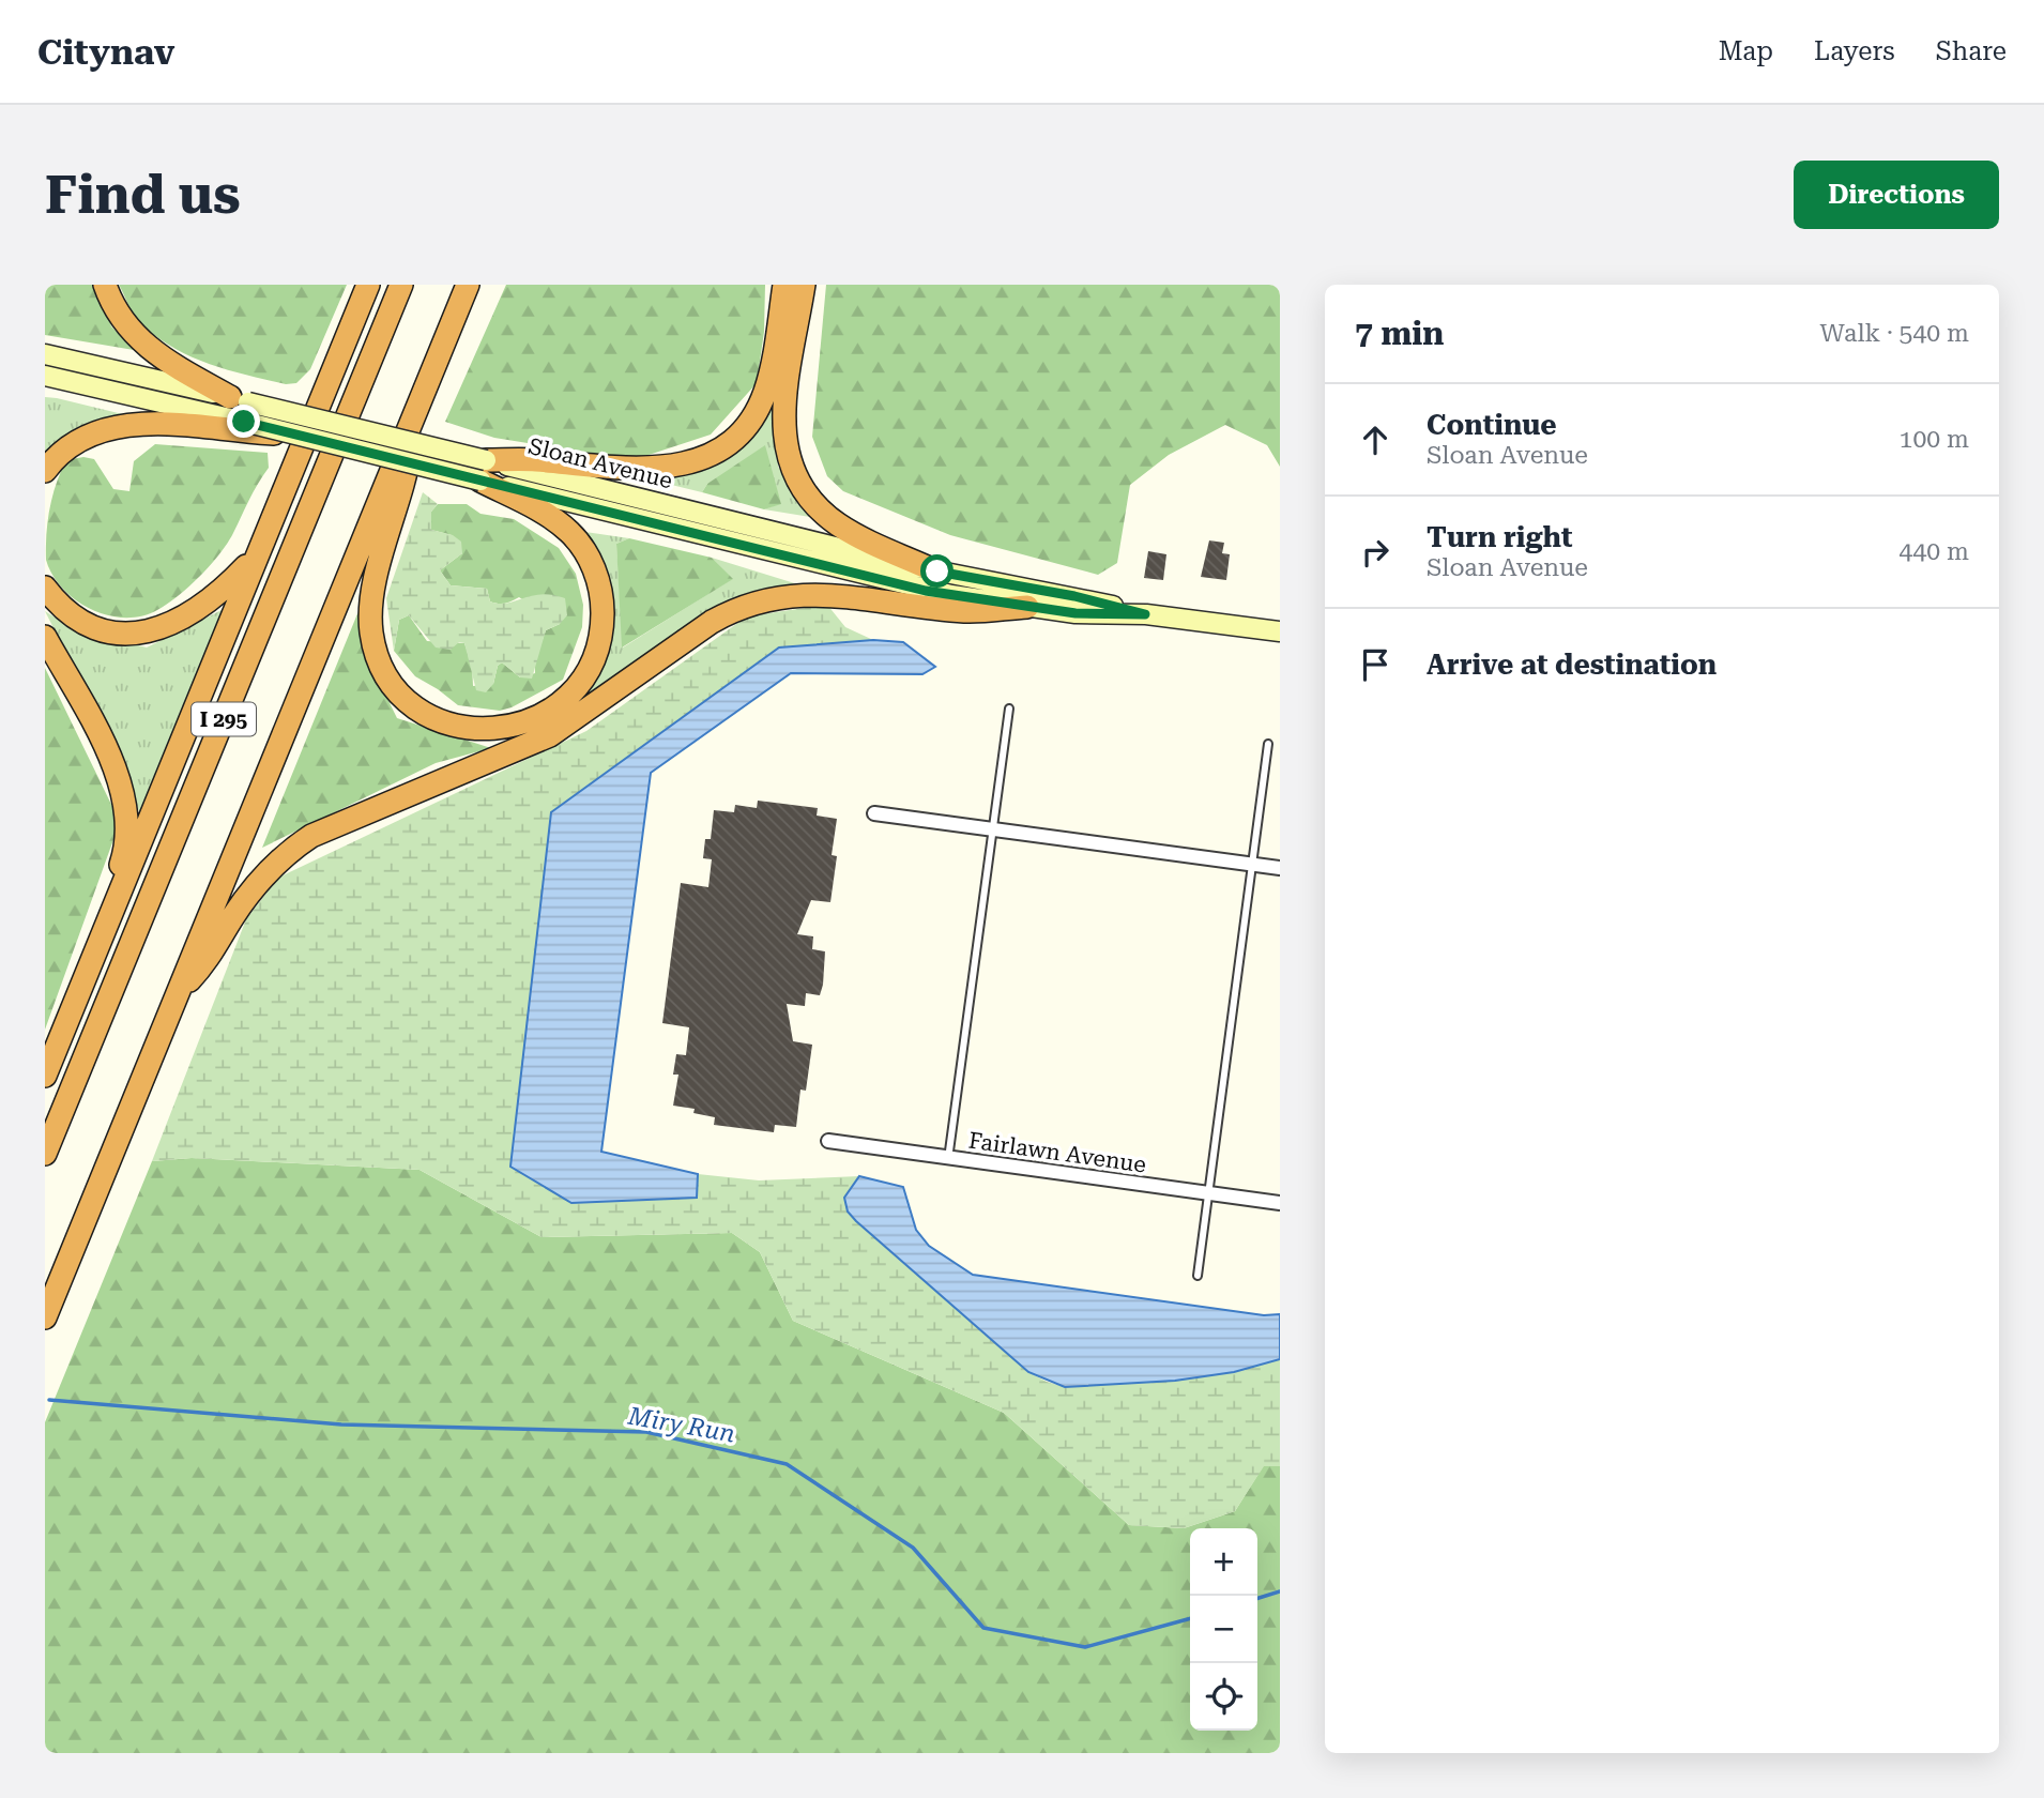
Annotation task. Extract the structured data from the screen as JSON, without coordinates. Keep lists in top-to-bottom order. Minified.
{"streets":{"highway":["I 295"],"main road":["Sloan Avenue"],"street":["Fairlawn Avenue"]},"water":["Miry Run"],"page":{"header":"Citynav","nav":["Map","Layers","Share"],"buttons":"Directions","title":"Find us","heading":["7 min","Walk · 540 m"],"list":[["Continue","Sloan Avenue","100 m"],["Turn right","Sloan Avenue","440 m"],"Arrive at destination"],"map_buttons":["+","−"]}}
